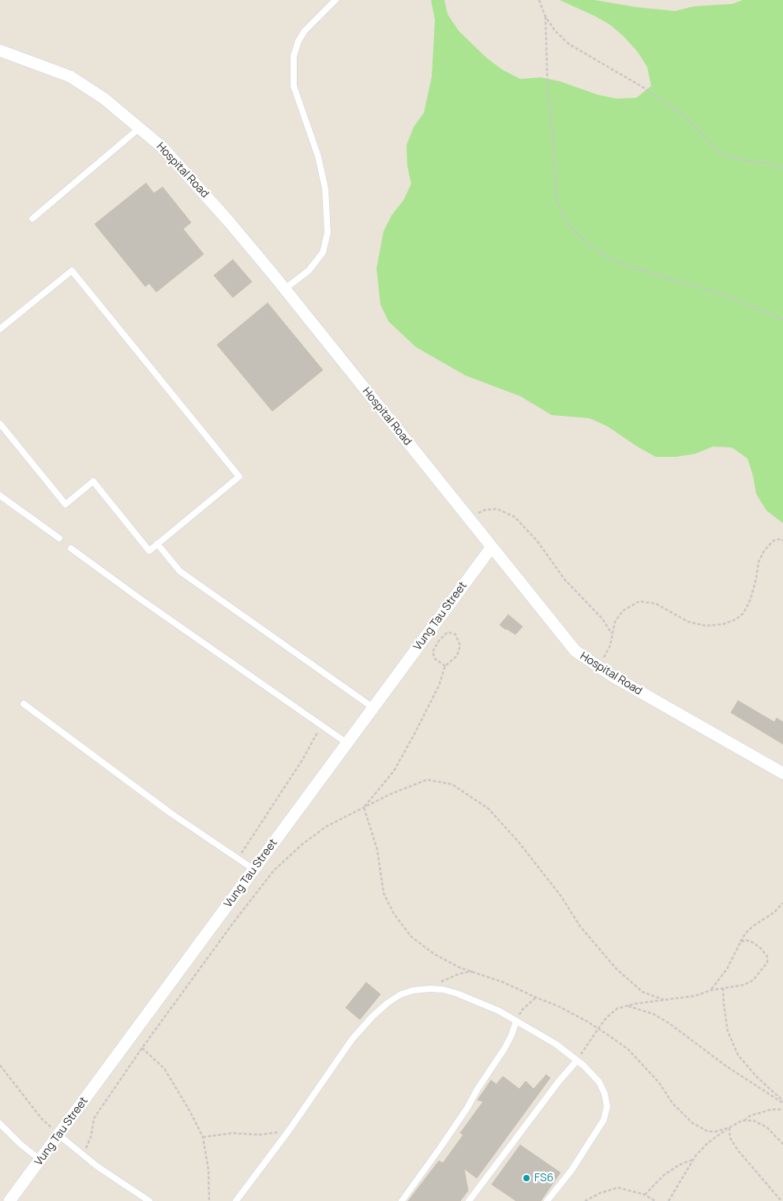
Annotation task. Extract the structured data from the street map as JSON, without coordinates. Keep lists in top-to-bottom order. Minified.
{"streets":{"street":["Hospital Road","Vung Tau Street"]},"crossings":[["Hospital Road","Vung Tau Street"]],"places":["FS6"]}
